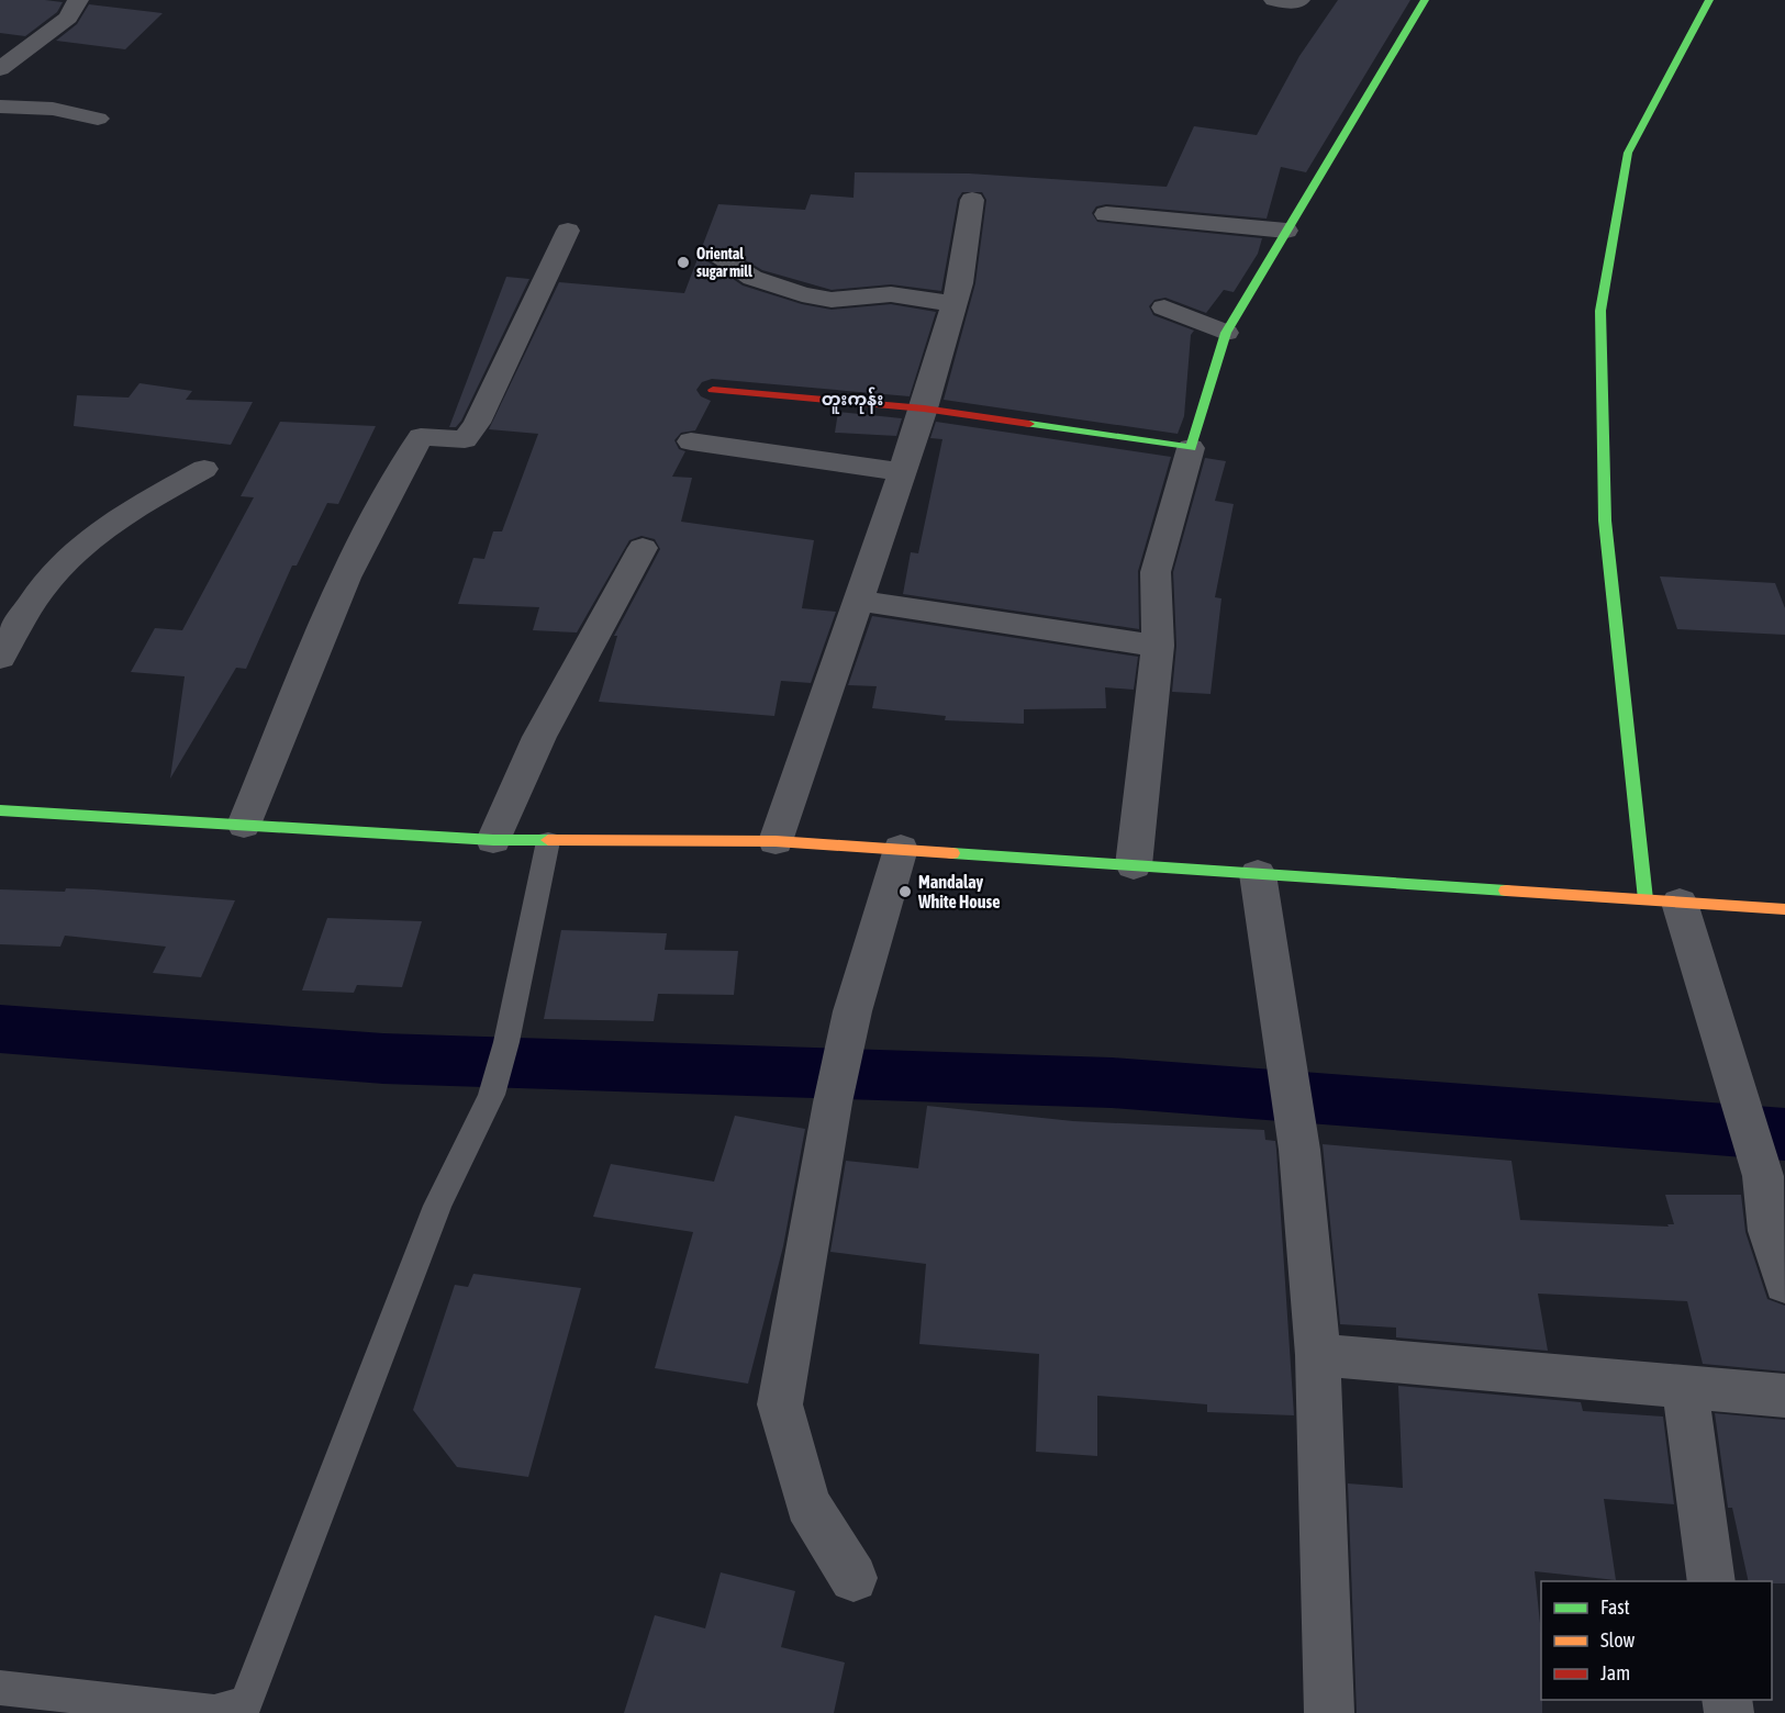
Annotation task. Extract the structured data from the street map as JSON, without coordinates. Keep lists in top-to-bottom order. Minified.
{"districts":["တူးကုန်း"],"places":["Oriental sugar mill","Mandalay White House"],"legend":["Fast","Slow","Jam"]}
